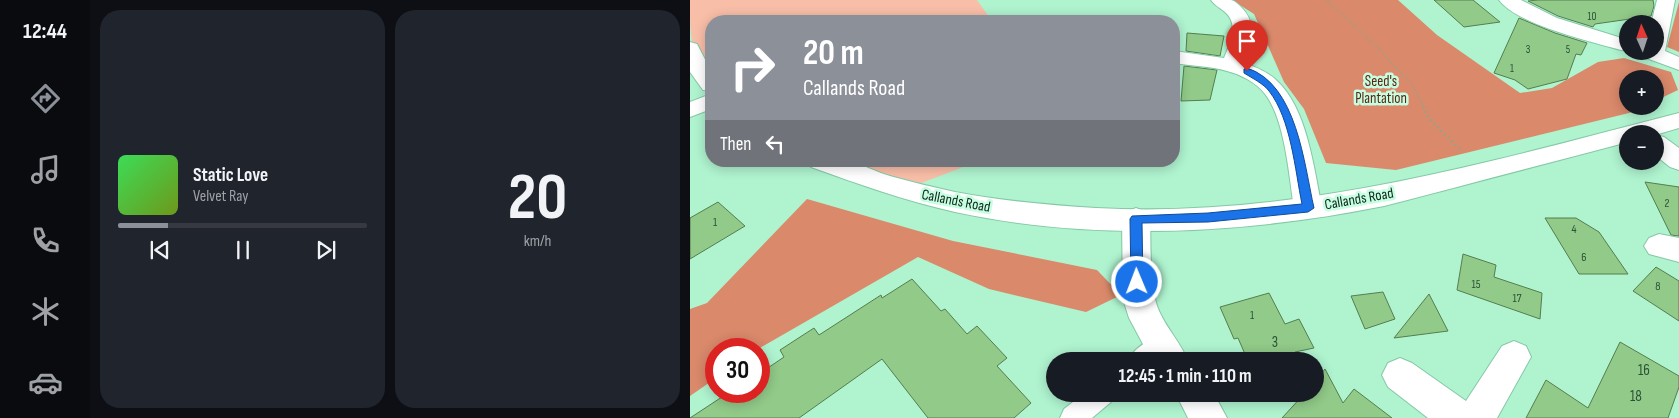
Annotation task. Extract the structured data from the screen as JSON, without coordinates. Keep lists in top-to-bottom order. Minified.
{"streets":{"street":["Callands Road"]},"parks":["Seed's Plantation"],"house_numbers":["10","3","5","1","2","1","4","6","15","8","17","1","3","16","18"],"north":"top","page":{"tabs":"12:44","tile":["20","km/h"],"map_buttons":["+","−"],"turn":["20 m","Callands Road"],"then":"Then","song":["Static Love","Velvet Ray"],"limit":"30","trip":"12:45 · 1 min · 110 m"}}
